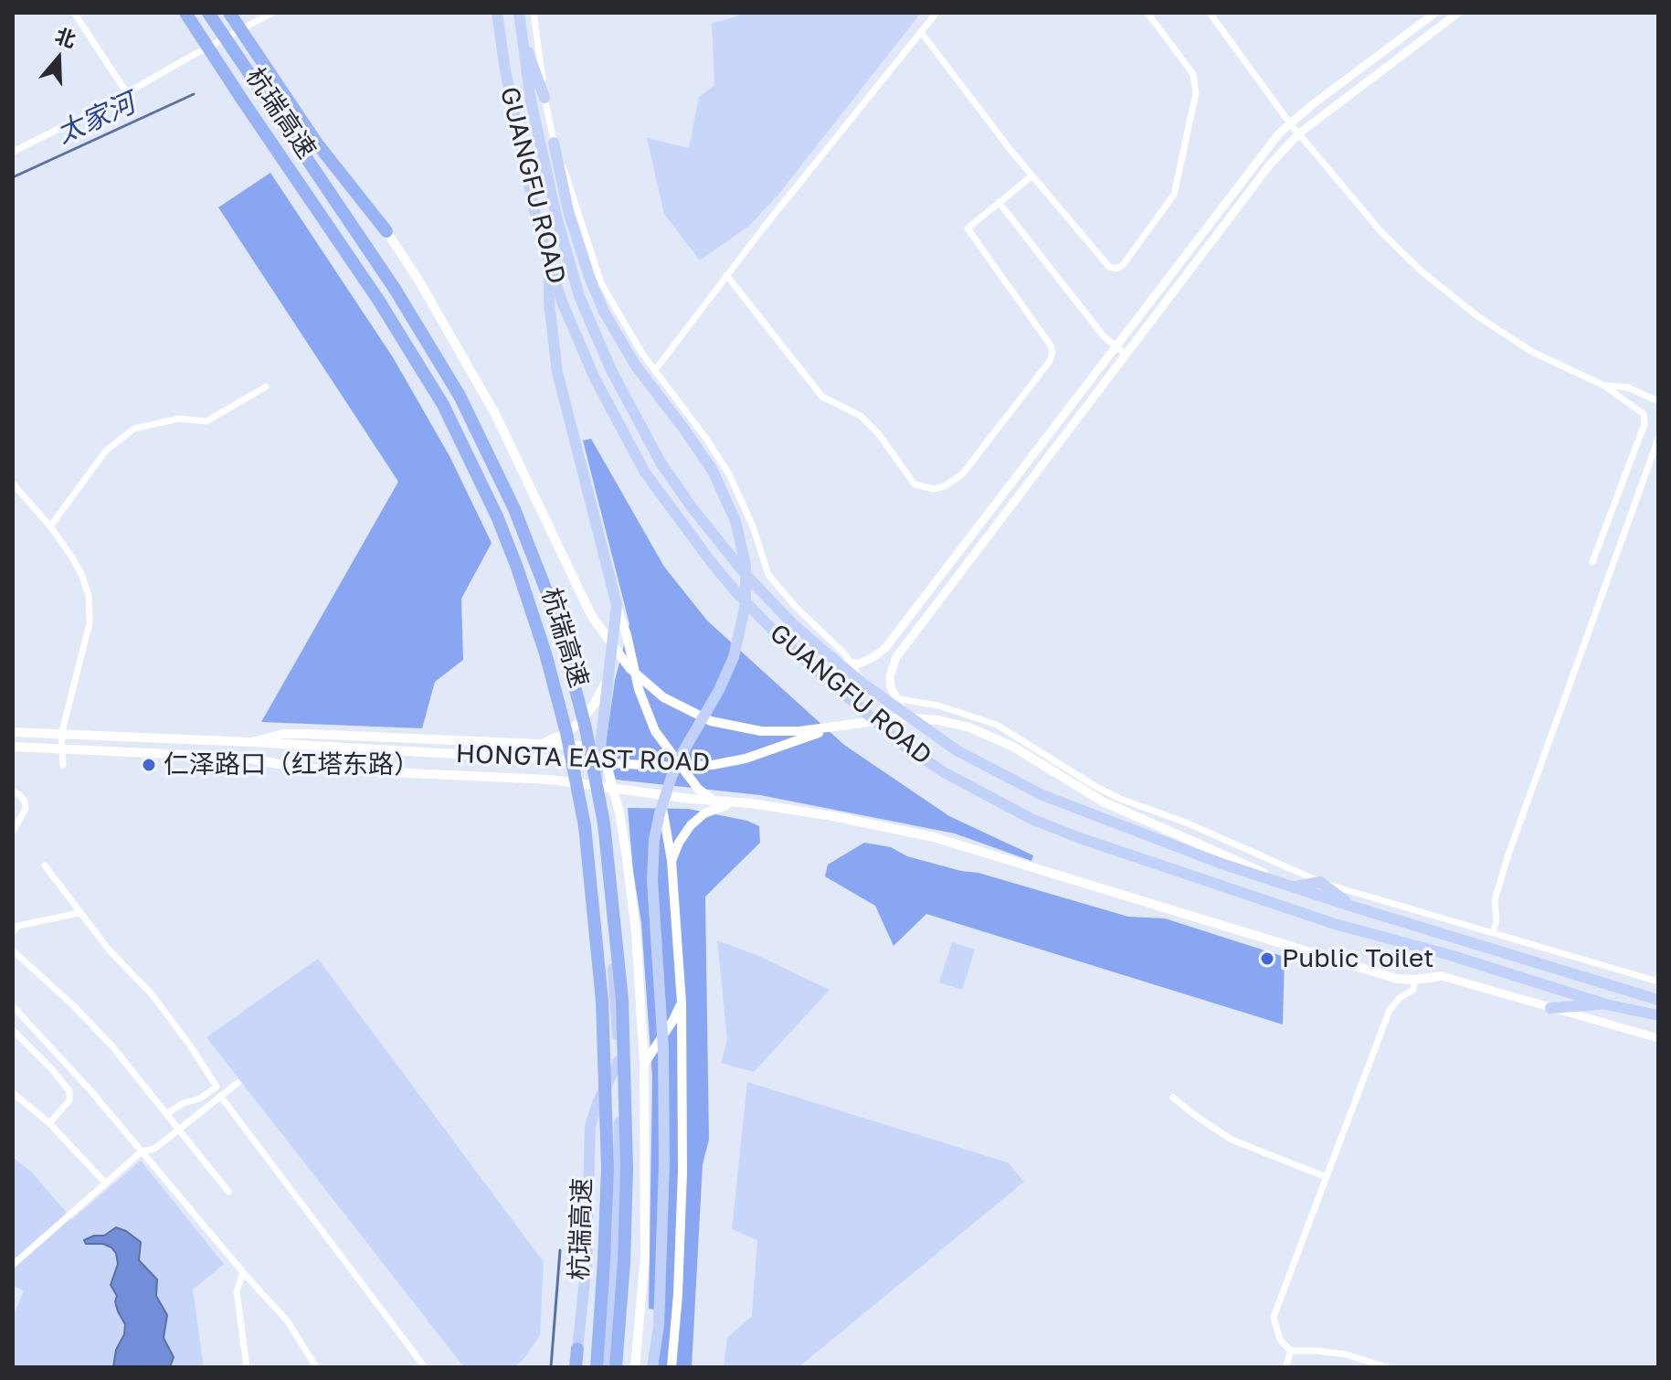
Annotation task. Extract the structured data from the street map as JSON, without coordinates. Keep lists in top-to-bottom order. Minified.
{"streets":{"highway":["杭瑞高速"],"main road":["GUANGFU ROAD","HONGTA EAST ROAD"]},"water":["太家河"],"places":["仁泽路口（红塔东路）","Public Toilet"],"north":"top"}
